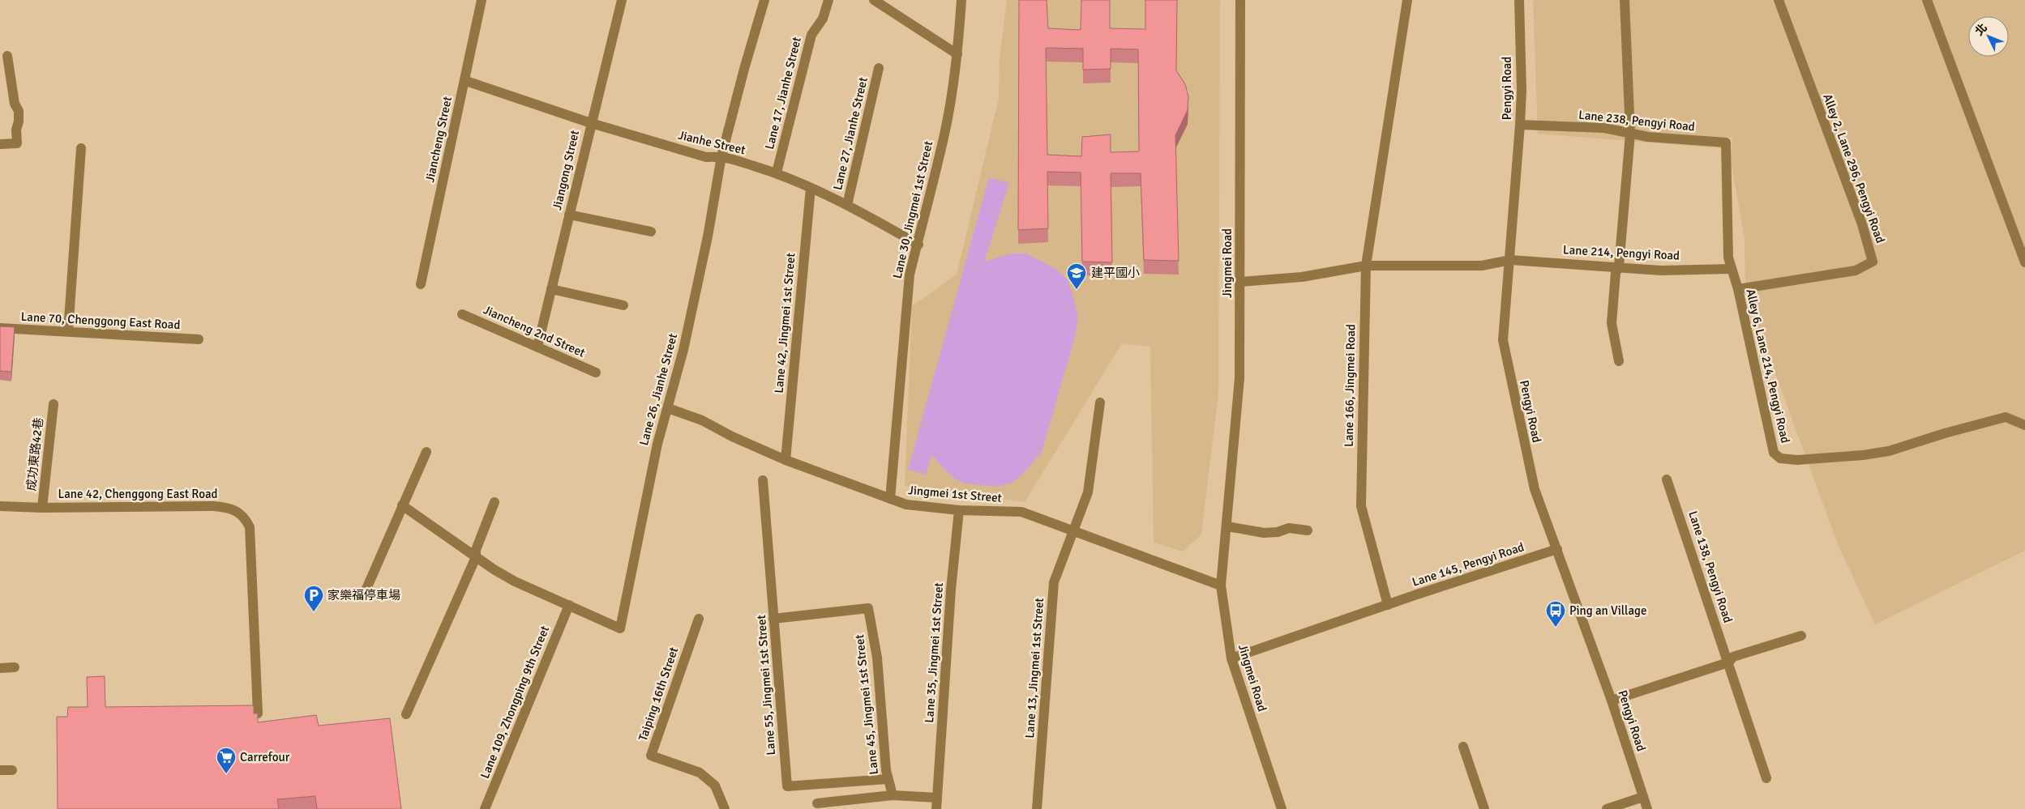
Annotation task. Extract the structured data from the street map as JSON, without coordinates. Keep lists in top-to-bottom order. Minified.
{"streets":{"street":["Pengyi Road","Lane 17, Jianhe Street","Lane 238, Pengyi Road","Lane 27, Jianhe Street","Jiancheng Street","Jianhe Street","Alley 2, Lane 296, Pengyi Road","Jiangong Street","Lane 30, Jingmei 1st Street","Lane 214, Pengyi Road","Jingmei Road","Lane 70, Chenggong East Road","Lane 42, Jingmei 1st Street","Jiancheng 2nd Street","Alley 6, Lane 214, Pengyi Road","Lane 166, Jingmei Road","Lane 26, Jianhe Street","成功東路42巷","Lane 42, Chenggong East Road","Jingmei 1st Street","Lane 145, Pengyi Road","Lane 138, Pengyi Road","Lane 35, Jingmei 1st Street","Lane 13, Jingmei 1st Street","Lane 55, Jingmei 1st Street","Taiping 16th Street","Lane 109, Zhongping 9th Street","Lane 45, Jingmei 1st Street"]},"crossings":[["Pengyi Road","Lane 238, Pengyi Road"],["Pengyi Road","Lane 214, Pengyi Road"],["Pengyi Road","Lane 145, Pengyi Road"],["Lane 17, Jianhe Street","Jianhe Street"],["Lane 238, Pengyi Road","Alley 6, Lane 214, Pengyi Road"],["Lane 27, Jianhe Street","Jianhe Street"],["Jiancheng Street","Jianhe Street"],["Jianhe Street","Jiangong Street"],["Jianhe Street","Lane 30, Jingmei 1st Street"],["Jianhe Street","Lane 42, Jingmei 1st Street"],["Jianhe Street","Lane 26, Jianhe Street"],["Alley 2, Lane 296, Pengyi Road","Alley 6, Lane 214, Pengyi Road"],["Jiangong Street","Jiancheng 2nd Street"],["Lane 30, Jingmei 1st Street","Jingmei 1st Street"],["Lane 214, Pengyi Road","Jingmei Road"],["Lane 214, Pengyi Road","Alley 6, Lane 214, Pengyi Road"],["Lane 214, Pengyi Road","Lane 166, Jingmei Road"],["Jingmei Road","Jingmei 1st Street"],["Lane 42, Jingmei 1st Street","Jingmei 1st Street"],["Lane 166, Jingmei Road","Lane 145, Pengyi Road"],["Lane 26, Jianhe Street","Jingmei 1st Street"],["Lane 26, Jianhe Street","Lane 109, Zhongping 9th Street"],["成功東路42巷","Lane 42, Chenggong East Road"],["Jingmei 1st Street","Lane 35, Jingmei 1st Street"],["Jingmei 1st Street","Lane 13, Jingmei 1st Street"],["Lane 55, Jingmei 1st Street","Lane 45, Jingmei 1st Street"]],"places":{"school or university":["建平國小"],"parking":["家樂福停車場"],"bus stop":["Ping an Village"],"supermarket":["Carrefour"]},"north":"top left"}
